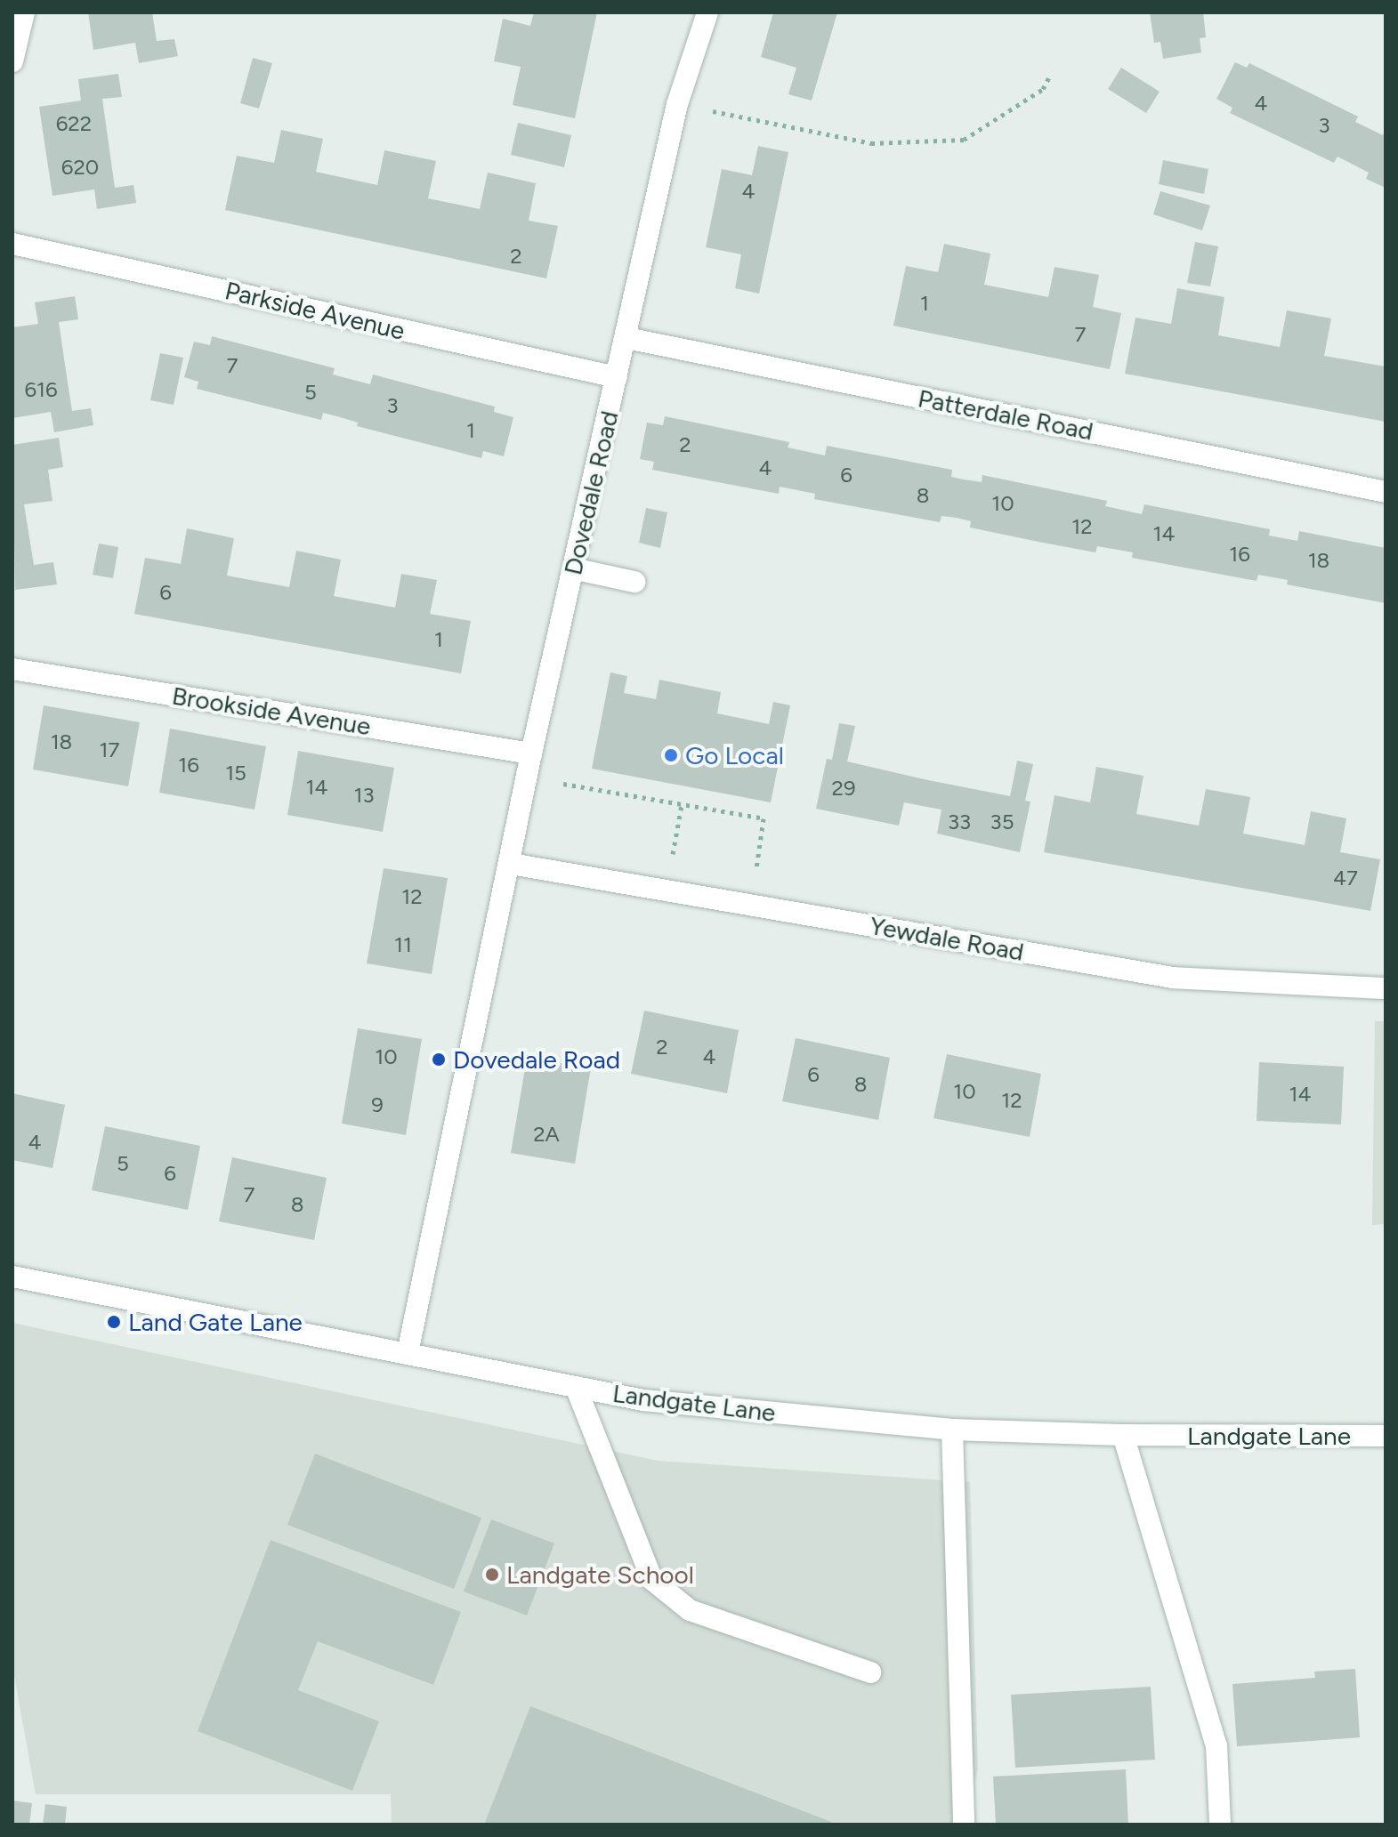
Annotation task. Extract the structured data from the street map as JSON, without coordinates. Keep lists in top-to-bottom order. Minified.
{"streets":{"street":["Parkside Avenue","Patterdale Road","Dovedale Road","Brookside Avenue","Yewdale Road","Landgate Lane"]},"crossings":[["Parkside Avenue","Dovedale Road"],["Patterdale Road","Dovedale Road"],["Dovedale Road","Brookside Avenue"],["Dovedale Road","Yewdale Road"],["Dovedale Road","Landgate Lane"]],"places":["Go Local","Dovedale Road","Land Gate Lane","Landgate School"],"house_numbers":["4","622","3","620","4","2","1","7","7","616","5","3","1","2","4","6","8","10","12","14","16","18","6","1","18","17","16","15","14","29","13","33","35","47","12","11","2","10","4","6","8","10","14","12","9","2A","4","5","6","7","8"]}
